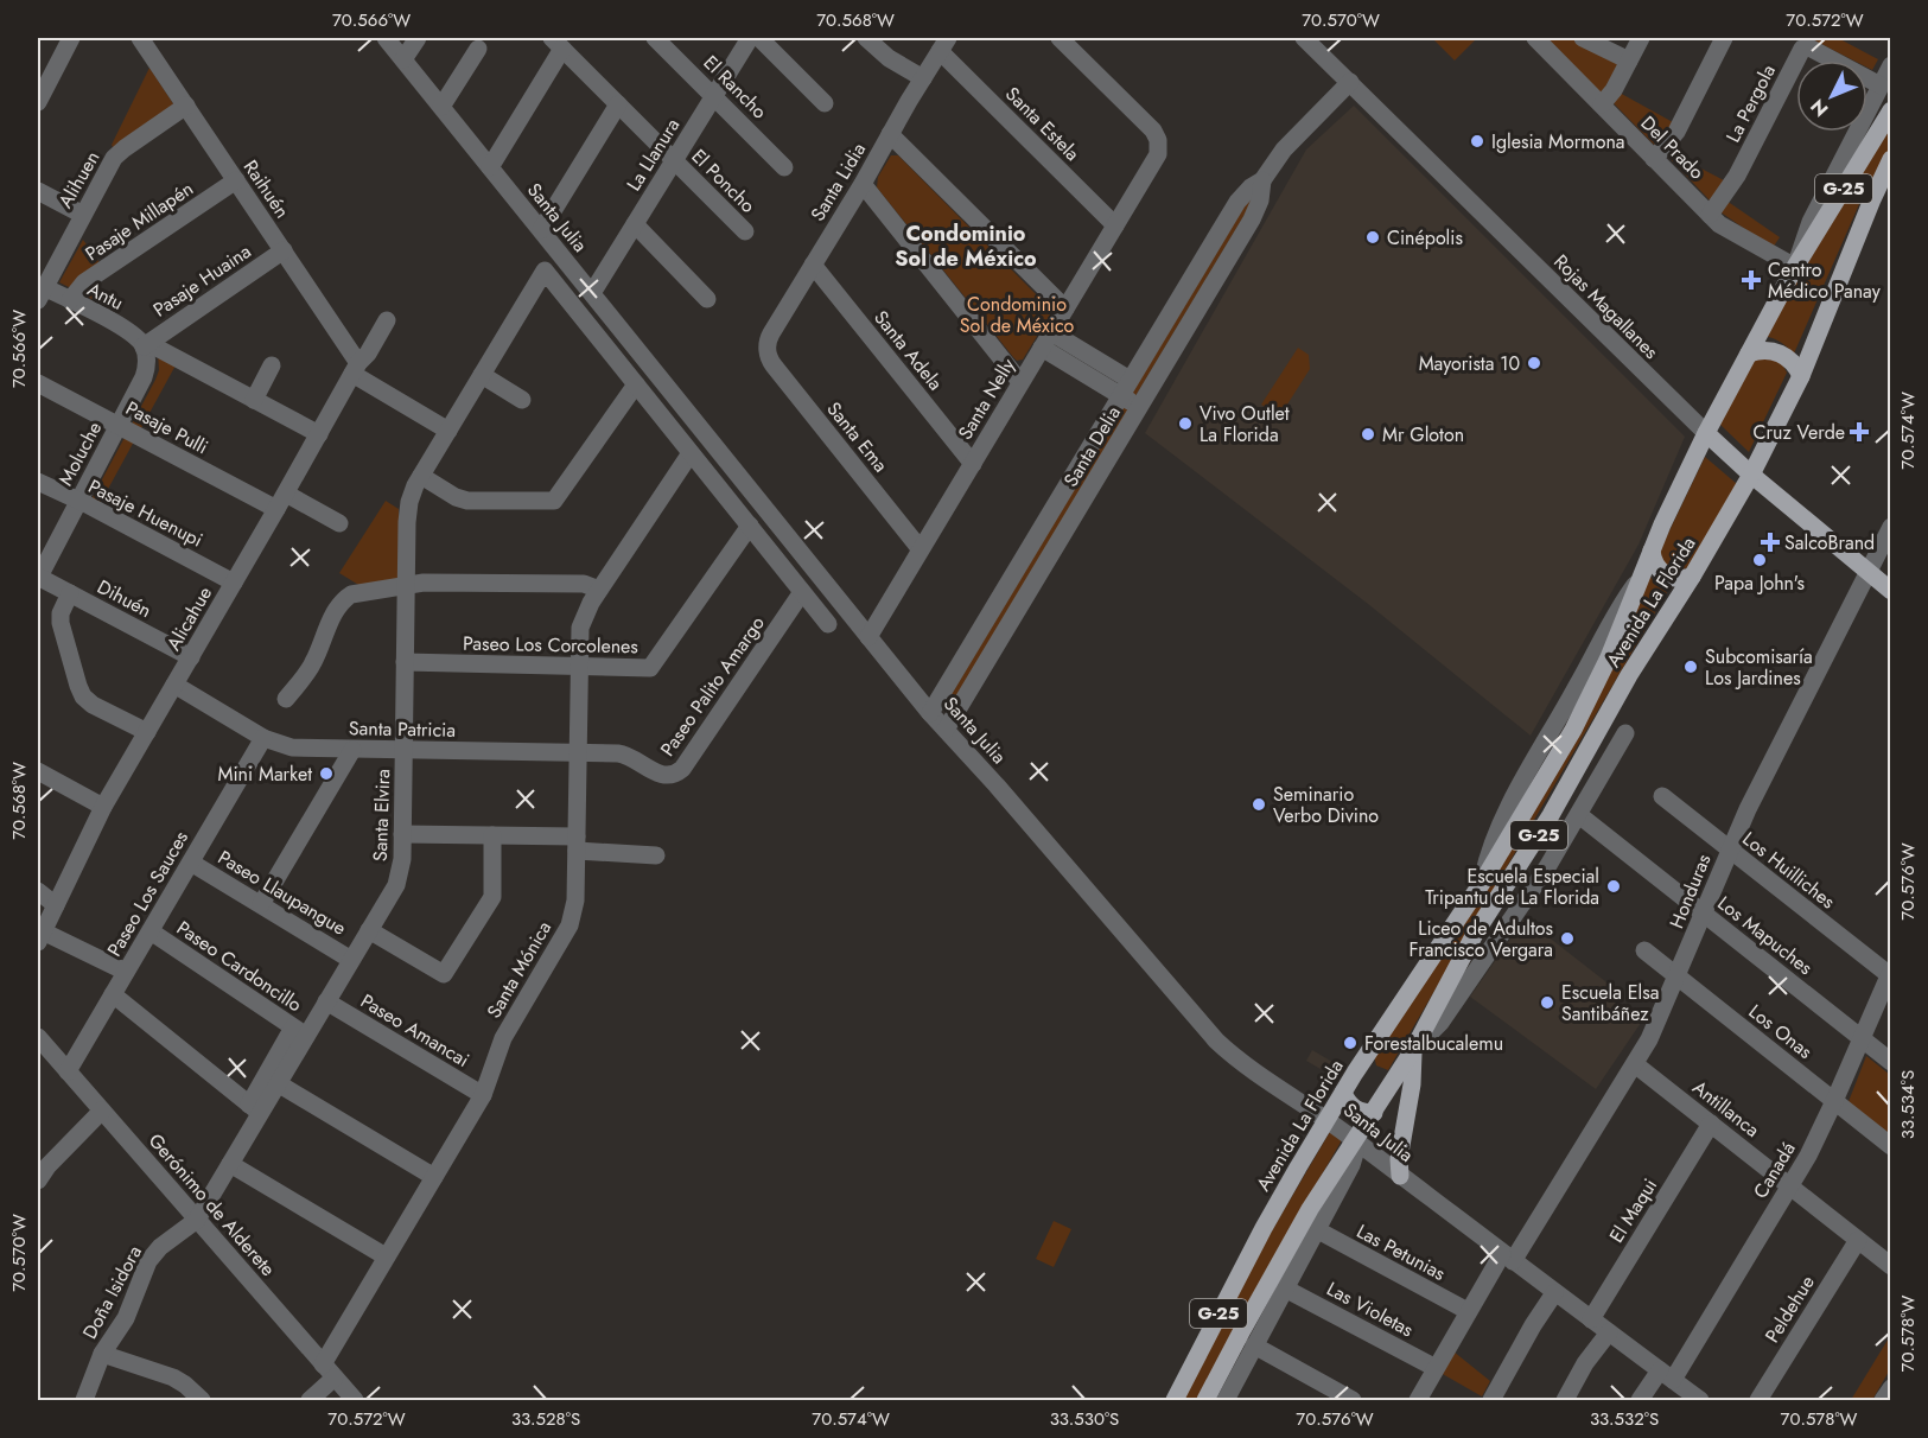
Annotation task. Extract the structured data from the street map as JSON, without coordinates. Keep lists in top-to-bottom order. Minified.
{"streets":{"main road":["G-25","Rojas Magallanes","Avenida La Florida"],"street":["El Rancho","La Pergola","Santa Estela","Del Prado","La Llanura","Alihuen","El Poncho","Santa Lidia","Raihuén","Santa Julia","Pasaje Millapén","Pasaje Huaina","Antu","Santa Adela","Santa Nelly","Pasaje Pulli","Santa Ema","Santa Delia","Moluche","Pasaje Huenupi","Dihuén","Alicahue","Paseo Los Corcolenes","Paseo Palito Amargo","Santa Patricia","Santa Elvira","Los Huilliches","Honduras","Paseo Llaupangue","Paseo Los Sauces","Los Mapuches","Paseo Cardoncillo","Santa Mónica","Paseo Amancai","Los Onas","Antillanca","Canadá","Gerónimo de Alderete","El Maqui","Las Petunias","Doña Isidora","Las Violetas","Peldehue"]},"crossings":[["El Rancho","La Llanura"],["La Pergola","Del Prado"],["La Pergola","Avenida La Florida"],["Santa Estela","Santa Lidia"],["Santa Estela","Santa Nelly"],["Del Prado","Avenida La Florida"],["La Llanura","El Poncho"],["La Llanura","Santa Julia"],["Alihuen","Raihuén"],["Alihuen","Antu"],["Santa Lidia","Santa Adela"],["Santa Lidia","Santa Ema"],["Raihuén","Pasaje Millapén"],["Raihuén","Pasaje Huaina"],["Raihuén","Alicahue"],["Raihuén","Santa Elvira"],["Santa Julia","Santa Nelly"],["Santa Julia","Santa Delia"],["Santa Julia","Avenida La Florida"],["Santa Julia","Honduras"],["Santa Julia","Canadá"],["Santa Julia","El Maqui"],["Pasaje Millapén","Antu"],["Pasaje Huaina","Antu"],["Pasaje Huaina","Moluche"],["Antu","Moluche"],["Antu","Alicahue"],["Rojas Magallanes","Santa Delia"],["Rojas Magallanes","Avenida La Florida"],["Rojas Magallanes","Honduras"],["Santa Adela","Santa Nelly"],["Santa Nelly","Santa Ema"],["Pasaje Pulli","Moluche"],["Pasaje Pulli","Alicahue"],["Moluche","Pasaje Huenupi"],["Moluche","Dihuén"],["Pasaje Huenupi","Alicahue"],["Dihuén","Alicahue"],["Avenida La Florida","Los Mapuches"],["Avenida La Florida","Las Petunias"],["Avenida La Florida","Las Violetas"],["Alicahue","Santa Patricia"],["Paseo Los Corcolenes","Santa Elvira"],["Paseo Los Corcolenes","Santa Mónica"],["Paseo Palito Amargo","Santa Patricia"],["Santa Patricia","Santa Elvira"],["Santa Patricia","Paseo Los Sauces"],["Santa Patricia","Santa Mónica"],["Santa Elvira","Paseo Llaupangue"],["Santa Elvira","Paseo Cardoncillo"],["Santa Elvira","Paseo Amancai"],["Santa Elvira","Gerónimo de Alderete"],["Santa Elvira","Doña Isidora"],["Los Huilliches","Honduras"],["Los Huilliches","Canadá"],["Honduras","Los Mapuches"],["Honduras","Los Onas"],["Honduras","Antillanca"],["Honduras","Las Petunias"],["Honduras","Las Violetas"],["Paseo Llaupangue","Paseo Los Sauces"],["Paseo Los Sauces","Paseo Cardoncillo"],["Paseo Los Sauces","Gerónimo de Alderete"],["Los Mapuches","Canadá"],["Santa Mónica","Paseo Amancai"],["Santa Mónica","Gerónimo de Alderete"],["Los Onas","Canadá"],["Antillanca","Canadá"],["Antillanca","El Maqui"],["Antillanca","Peldehue"],["Gerónimo de Alderete","Doña Isidora"]],"districts":["Condominio Sol de México"],"parks":["Condominio Sol de México"],"places":{"other":["Iglesia Mormona","Cinépolis","Mayorista 10","Vivo Outlet La Florida","Mr Gloton","Papa John's","Subcomisaría Los Jardines","Mini Market","Seminario Verbo Divino","Escuela Especial Tripantu de La Florida","Liceo de Adultos Francisco Vergara","Escuela Elsa Santibáñez","Forestalbucalemu"],"health":["Centro Médico Panay","Cruz Verde","SalcoBrand"]},"north":"bottom left","coordinates":["70.566°W","70.568°W","70.570°W","70.572°W","70.574°W","70.576°W","33.534°S","70.578°W","33.528°S","33.530°S","33.532°S"]}
